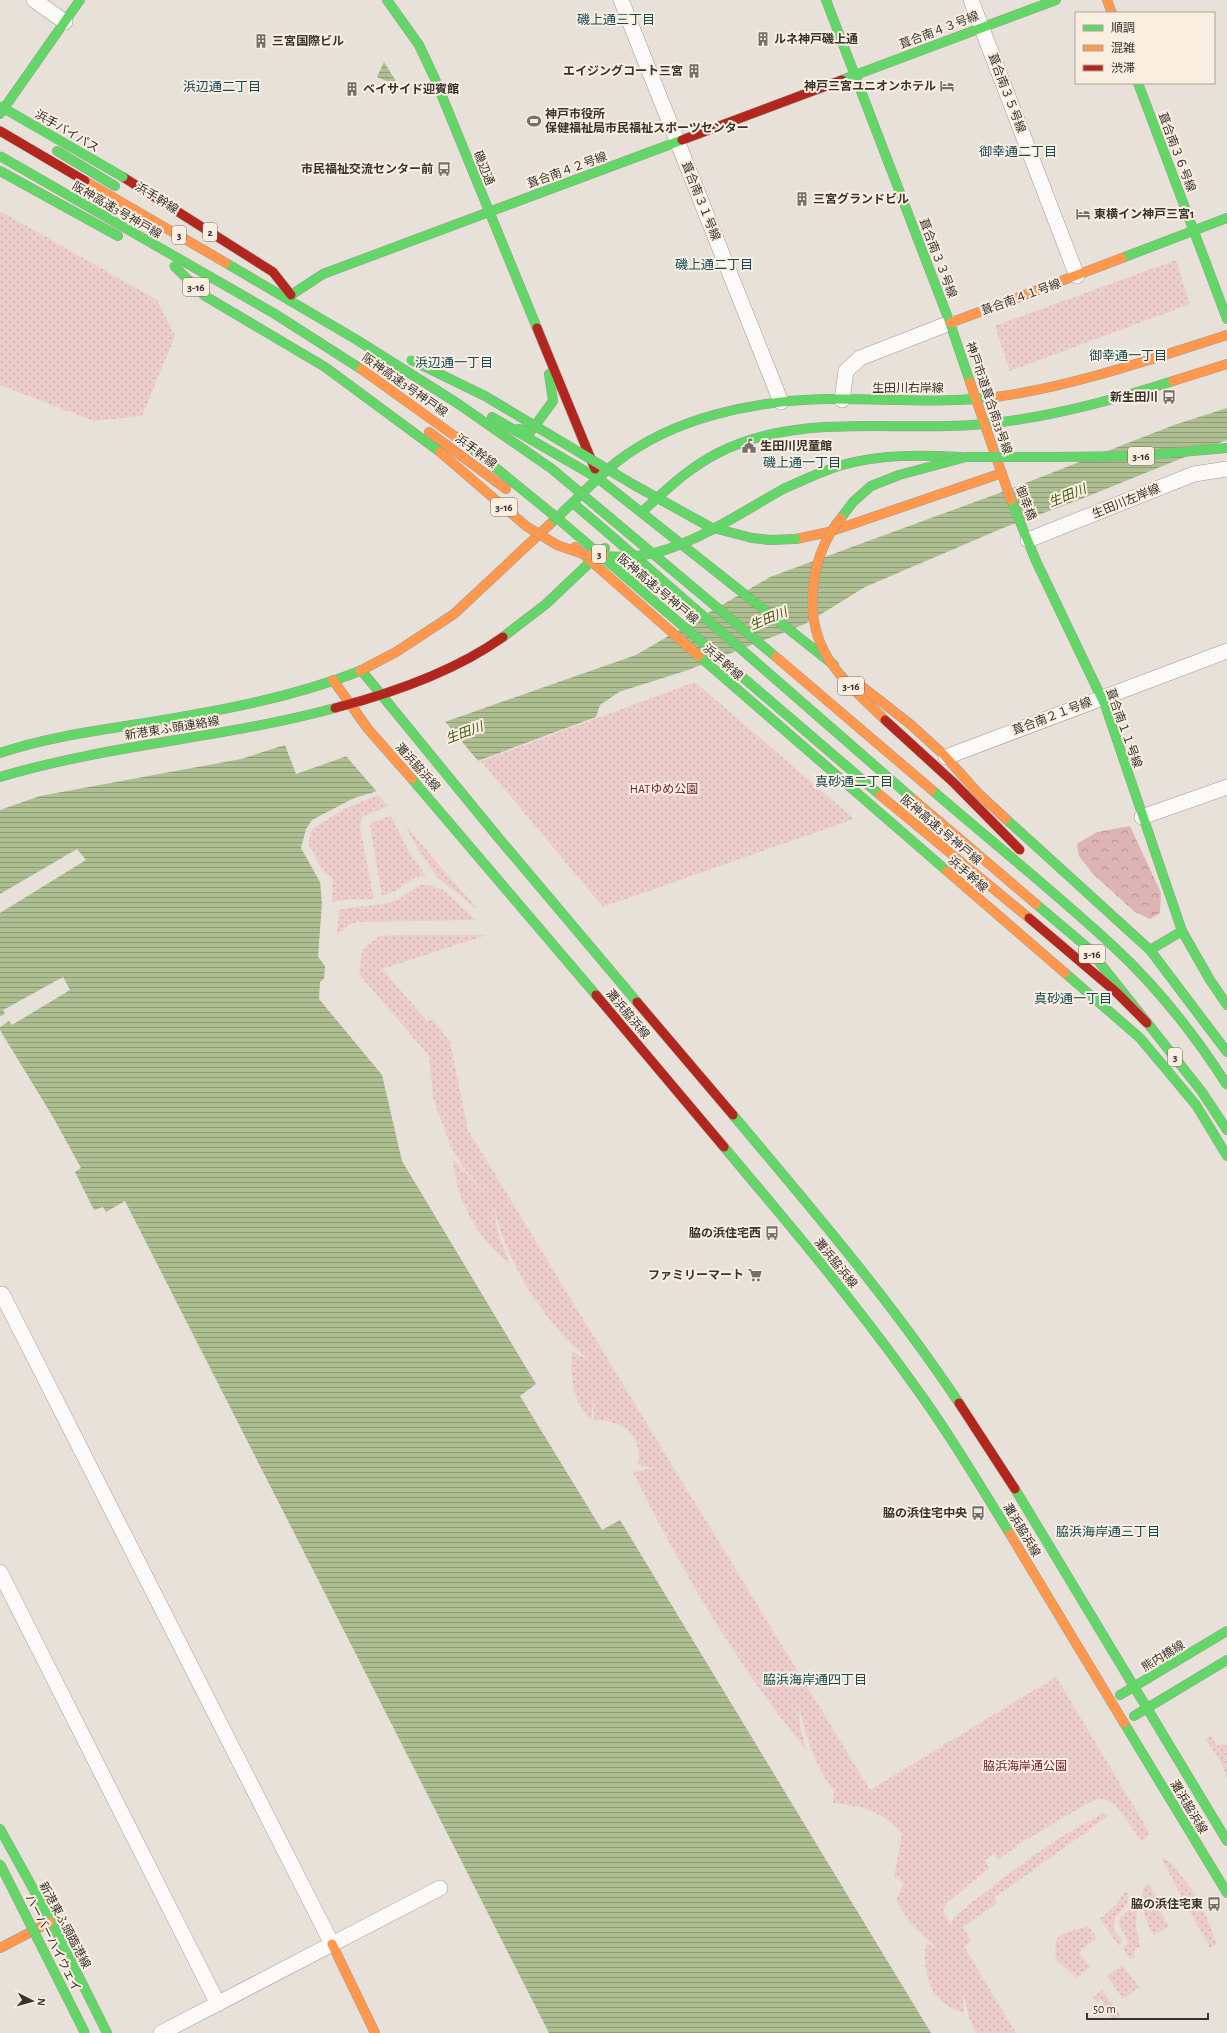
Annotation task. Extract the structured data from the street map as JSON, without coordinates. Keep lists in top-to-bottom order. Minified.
{"streets":{"main road":["葺合南４３号線","浜手バイパス","葺合南３６号線","磯辺通","葺合南４２号線","浜手幹線","阪神高速3号神戸線","2","3","葺合南３３号線","3-16","葺合南４１号線","生田川右岸線","神戸市道葺合南33号線","御幸橋","新港東ふ頭連絡線","葺合南１１号線","灘浜脇浜線","熊内橋線","新港東ふ頭臨港線","ハーバーハイウェイ"],"street":["葺合南３５号線","葺合南３１号線","生田川左岸線","葺合南２１号線"]},"crossings":[["葺合南４３号線","葺合南３５号線"],["葺合南４３号線","葺合南４２号線"],["葺合南４３号線","葺合南３３号線"],["葺合南３５号線","葺合南４１号線"],["浜手バイパス","葺合南４２号線"],["浜手バイパス","浜手幹線"],["葺合南３６号線","葺合南４１号線"],["磯辺通","葺合南４２号線"],["磯辺通","浜手幹線"],["磯辺通","生田川右岸線"],["葺合南４２号線","浜手幹線"],["葺合南４２号線","葺合南３１号線"],["葺合南４２号線","葺合南３３号線"],["浜手幹線","生田川右岸線"],["浜手幹線","葺合南２１号線"],["葺合南３１号線","生田川右岸線"],["阪神高速3号神戸線","3-16"],["葺合南３３号線","葺合南４１号線"],["葺合南３３号線","神戸市道葺合南33号線"],["葺合南４１号線","生田川右岸線"],["葺合南４１号線","神戸市道葺合南33号線"],["生田川右岸線","神戸市道葺合南33号線"],["神戸市道葺合南33号線","御幸橋"],["生田川左岸線","御幸橋"],["生田川左岸線","葺合南１１号線"],["御幸橋","葺合南１１号線"],["葺合南２１号線","葺合南１１号線"],["新港東ふ頭連絡線","灘浜脇浜線"],["灘浜脇浜線","熊内橋線"]],"districts":["磯上通三丁目","浜辺通二丁目","御幸通二丁目","磯上通二丁目","御幸通一丁目","浜辺通一丁目","磯上通一丁目","真砂通二丁目","真砂通一丁目","脇浜海岸通三丁目","脇浜海岸通四丁目"],"water":["生田川"],"parks":["HATゆめ公園","脇浜海岸通公園"],"places":{"building":["ルネ神戸磯上通","三宮国際ビル","エイジングコート三宮","ベイサイド迎賓館","三宮グランドビル"],"hotel":["神戸三宮ユニオンホテル","東横イン神戸三宮1"],"sports":["神戸市役所 保健福祉局市民福祉スポーツセンター"],"bus stop":["市民福祉交流センター前","新生田川","脇の浜住宅西","脇の浜住宅中央","脇の浜住宅東"],"public building":["生田川児童館"],"supermarket":["ファミリーマート"]},"legend":["順調","混雑","渋滞"],"scale_bar":"50 m","north":"right"}
